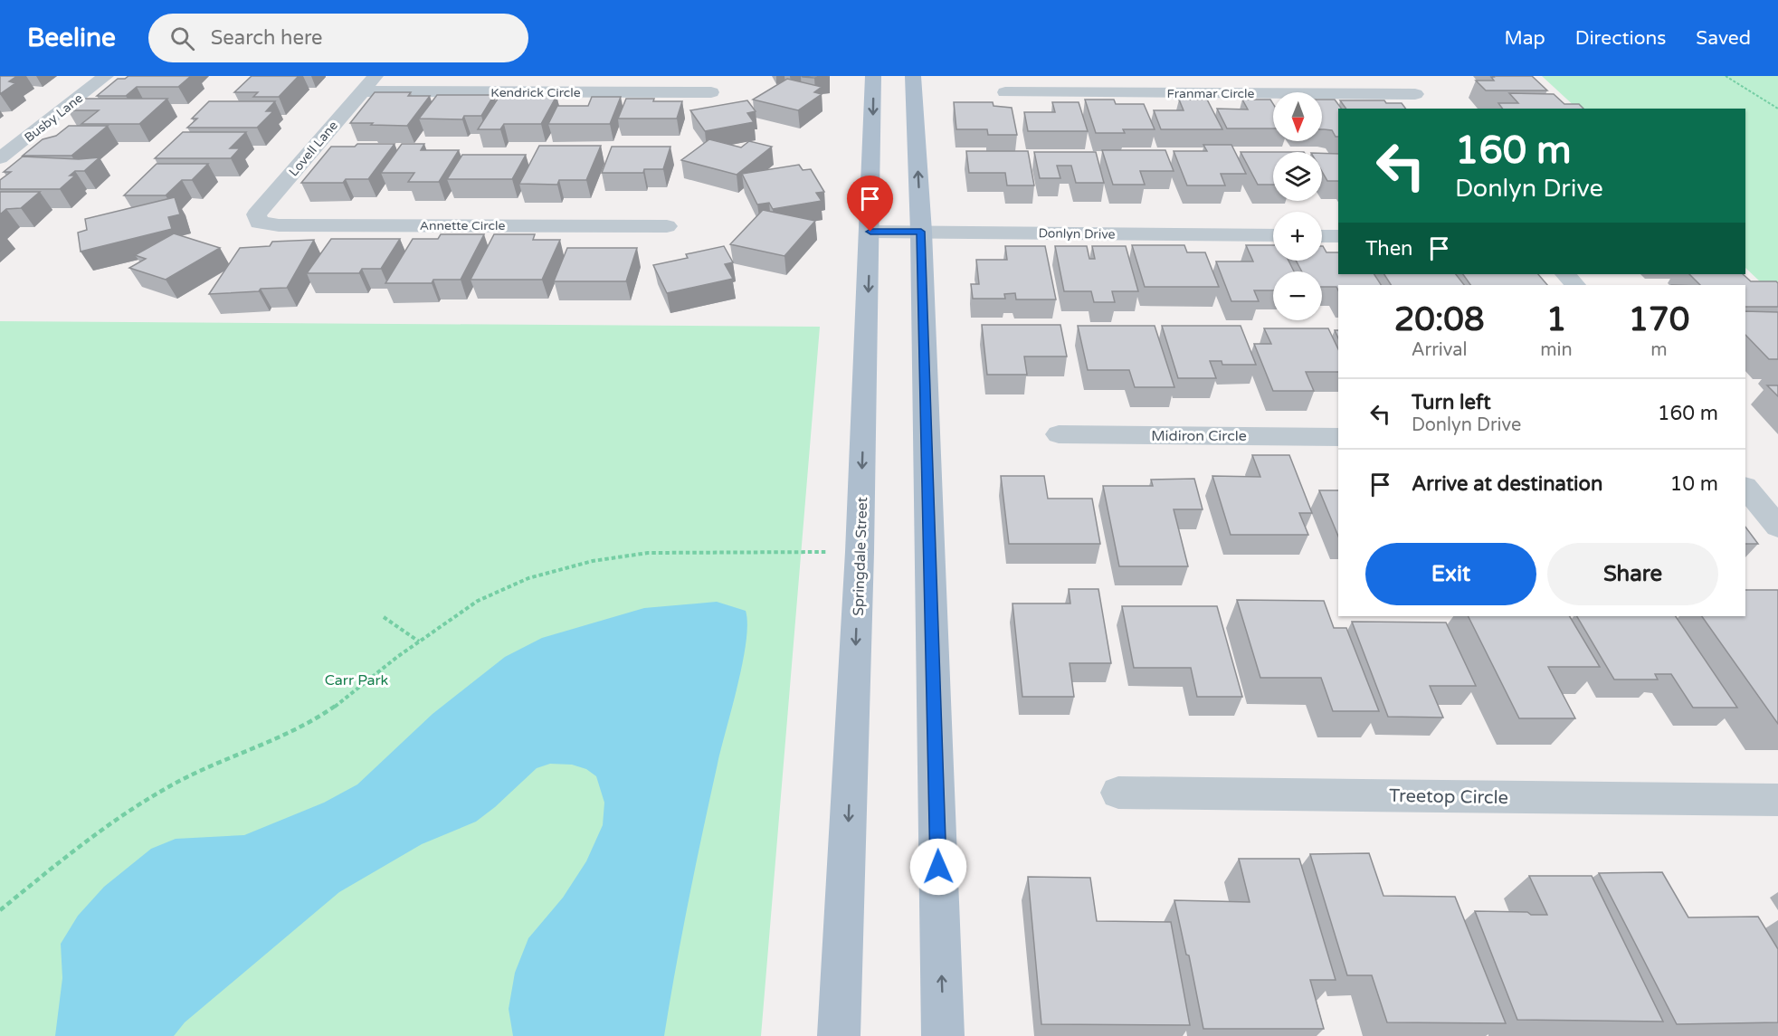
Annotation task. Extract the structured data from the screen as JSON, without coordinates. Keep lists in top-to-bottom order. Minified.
{"streets":{"main road":["Springdale Street"],"street":["Kendrick Circle","Franmar Circle","Busby Lane","Lovell Lane","Annette Circle","Donlyn Drive","Midiron Circle","Treetop Circle"]},"crossings":[["Kendrick Circle","Lovell Lane"],["Lovell Lane","Annette Circle"],["Donlyn Drive","Springdale Street"]],"parks":["Carr Park"],"north":"bottom","page":{"header":"Beeline","search":"Search here","nav":["Map","Directions","Saved"],"map_buttons":["+","−"],"turn":["160 m","Donlyn Drive"],"then":"Then","eta":["20:08","Arrival","1","min","170","m"],"list":[{"name":"Turn left","note":"Donlyn Drive","value":"160 m"},{"name":"Arrive at destination","value":"10 m"}],"buttons":["Exit","Share"]}}
